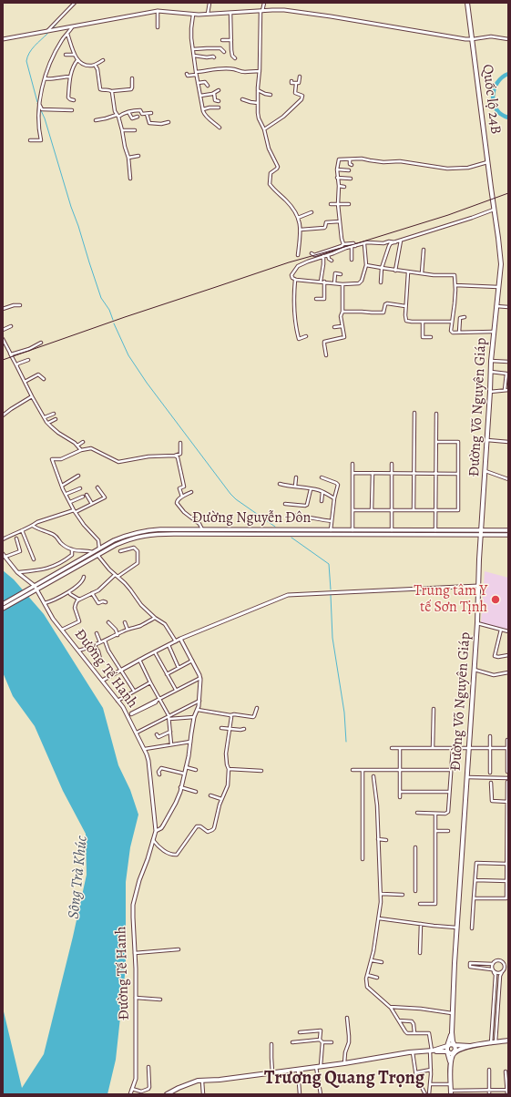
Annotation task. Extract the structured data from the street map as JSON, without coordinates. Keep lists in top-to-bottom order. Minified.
{"streets":{"main road":["Quốc lộ 24B","Đường Võ Nguyên Giáp","Đường Nguyễn Đôn"],"street":["Đường Tế Hanh"]},"crossings":[["Quốc lộ 24B","Đường Võ Nguyên Giáp"],["Đường Võ Nguyên Giáp","Đường Nguyễn Đôn"],["Đường Nguyễn Đôn","Đường Tế Hanh"]],"districts":["Trương Quang Trọng"],"water":["Sông Trà Khúc"],"places":["Trung tâm Y tế Sơn Tịnh"]}
